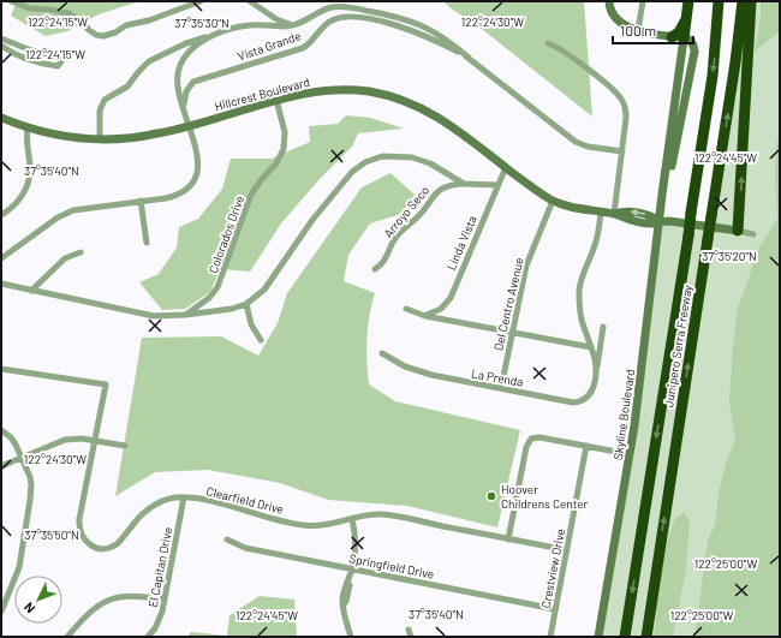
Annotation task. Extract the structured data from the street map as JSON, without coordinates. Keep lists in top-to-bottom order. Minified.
{"streets":{"highway":["Junipero Serra Freeway"],"street":["Vista Grande","Hillcrest Boulevard","Arroyo Seco","Colorados Drive","Linda Vista","Del Centro Avenue","La Prenda","Skyline Boulevard","Clearfield Drive","Springfield Drive","El Capitan Drive","Crestview Drive"]},"crossings":[["Hillcrest Boulevard","Colorados Drive"],["Hillcrest Boulevard","Linda Vista"],["Hillcrest Boulevard","Del Centro Avenue"],["Hillcrest Boulevard","La Prenda"],["Hillcrest Boulevard","Skyline Boulevard"],["Del Centro Avenue","La Prenda"],["Clearfield Drive","El Capitan Drive"],["Clearfield Drive","Crestview Drive"],["Springfield Drive","Crestview Drive"]],"places":["Hoover Childrens Center"],"scale_bar":"100 m","north":"bottom left","coordinates":["122°24'15\"W","122°24'30\"W","37°35'30\"N","122°24'45\"W","37°35'40\"N","37°35'20\"N","37°35'50\"N","122°25'00\"W"]}
